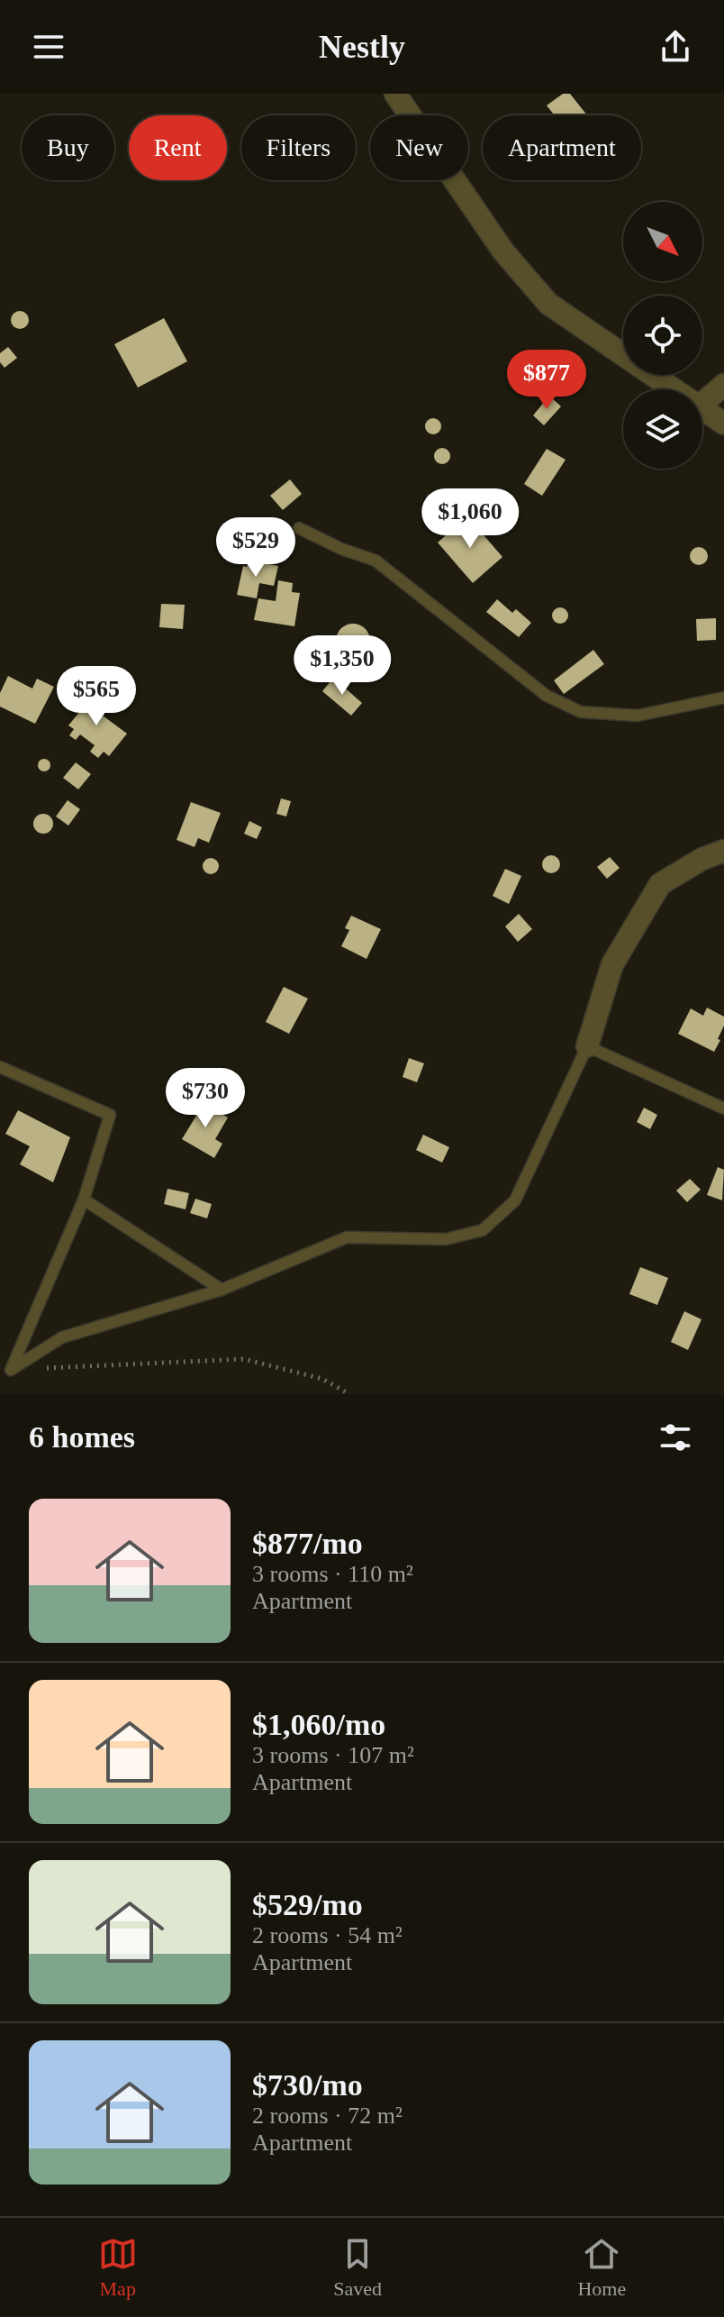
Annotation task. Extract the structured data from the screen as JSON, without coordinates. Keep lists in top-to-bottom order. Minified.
{"north":"bottom right","page":{"header":"Nestly","chip":["Buy","Rent","Filters","New","Apartment"],"price":["$877","$1,060","$529","$1,350","$565","$730"],"heading":"6 homes","list":[{"name":"$877/mo","note":"3 rooms · 110 m² · Apartment"},{"name":"$1,060/mo","note":"3 rooms · 107 m² · Apartment"},{"name":"$529/mo","note":"2 rooms · 54 m² · Apartment"},{"name":"$730/mo","note":"2 rooms · 72 m² · Apartment"}],"tabs":["Map","Saved","Home"]}}
